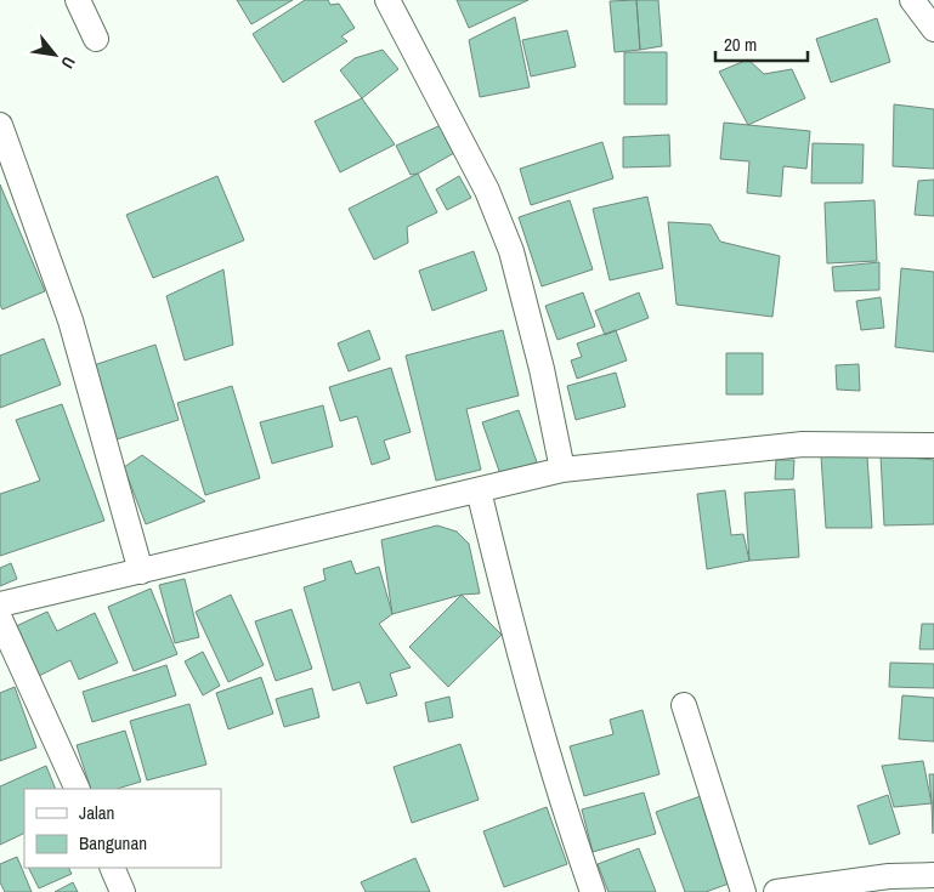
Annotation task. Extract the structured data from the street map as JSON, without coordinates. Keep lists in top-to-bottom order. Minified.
{"legend":["Jalan","Bangunan"],"scale_bar":"20 m","north":"bottom right"}
